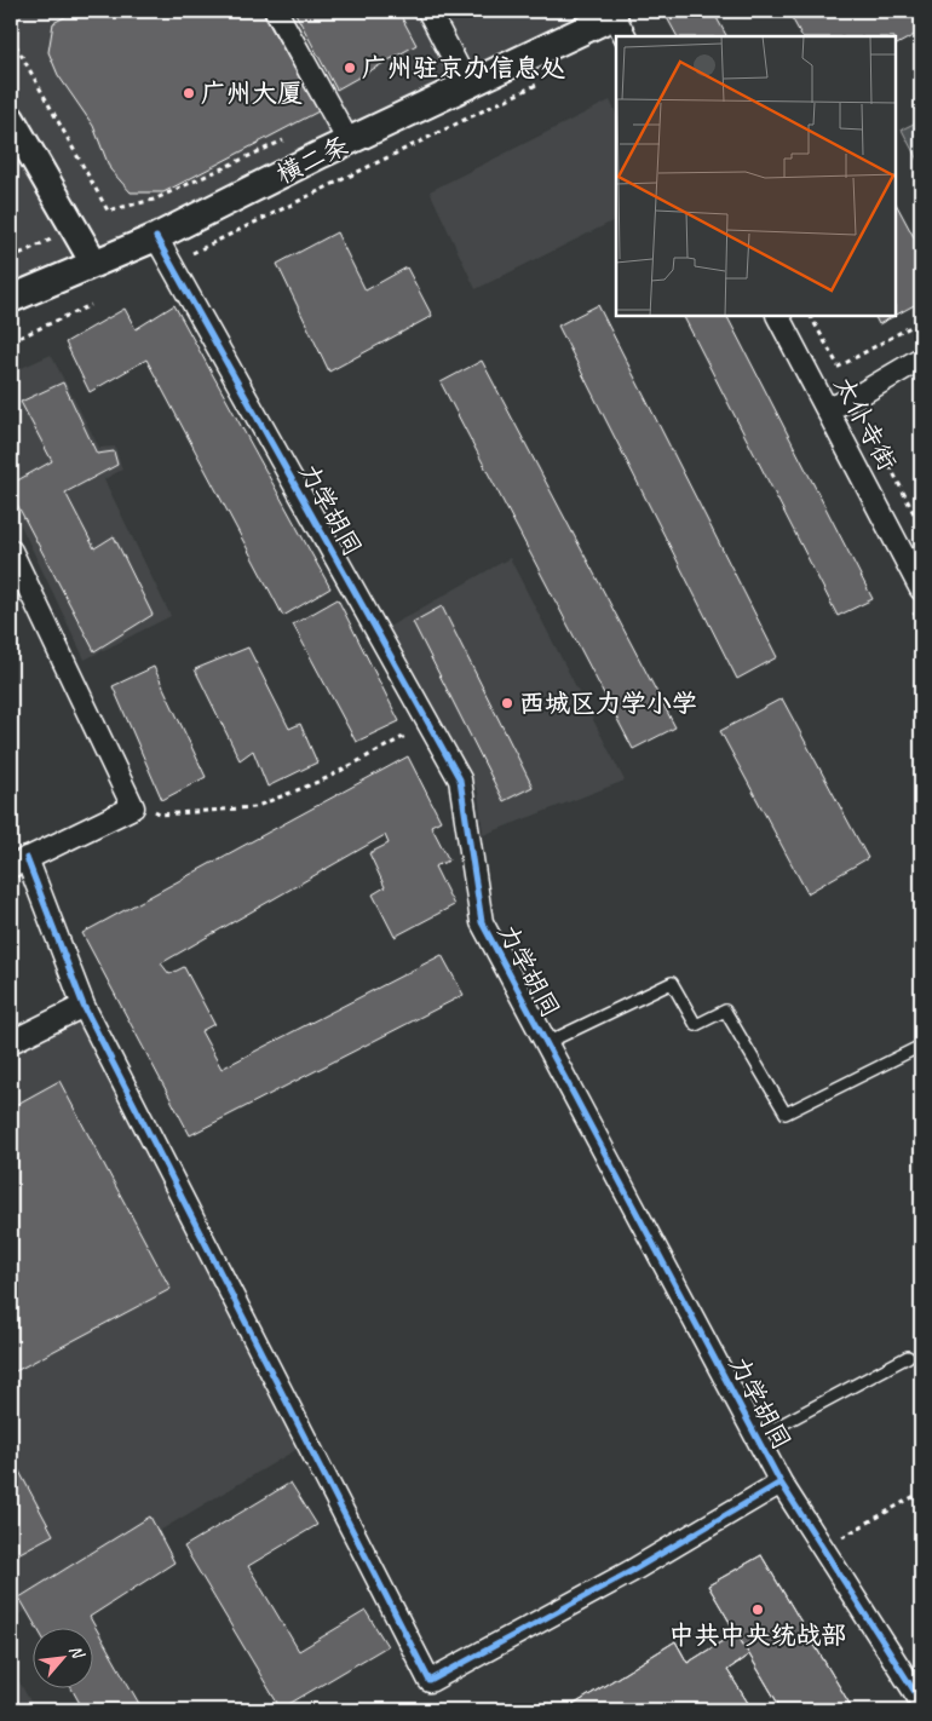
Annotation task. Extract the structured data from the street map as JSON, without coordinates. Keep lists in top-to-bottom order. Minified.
{"streets":{"street":["横二条","太仆寺街","力学胡同"]},"crossings":[["横二条","力学胡同"]],"places":["广州驻京办信息处","广州大厦","西城区力学小学","中共中央统战部"],"north":"top right"}
